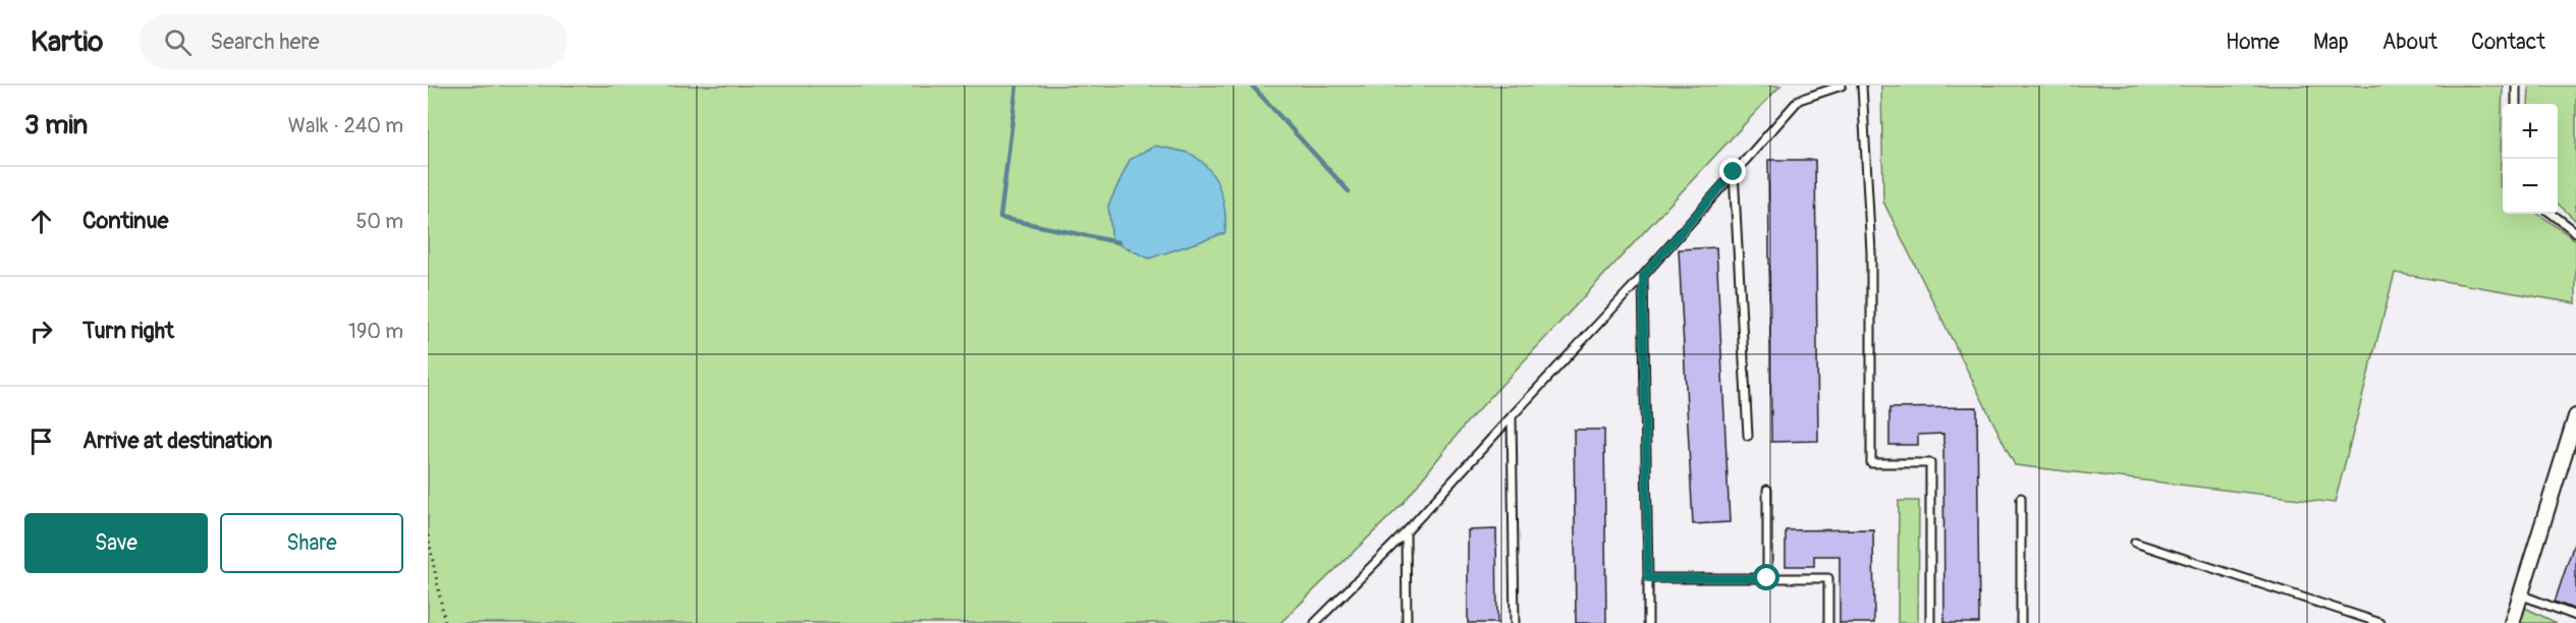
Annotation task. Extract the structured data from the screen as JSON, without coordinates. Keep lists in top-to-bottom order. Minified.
{"page":{"header":"Kartio","search":"Search here","nav":["Home","Map","About","Contact"],"heading":["3 min","Walk · 240 m"],"map_buttons":["+","−"],"list":[["Continue","50 m"],["Turn right","190 m"],"Arrive at destination"],"buttons":["Save","Share"]}}
